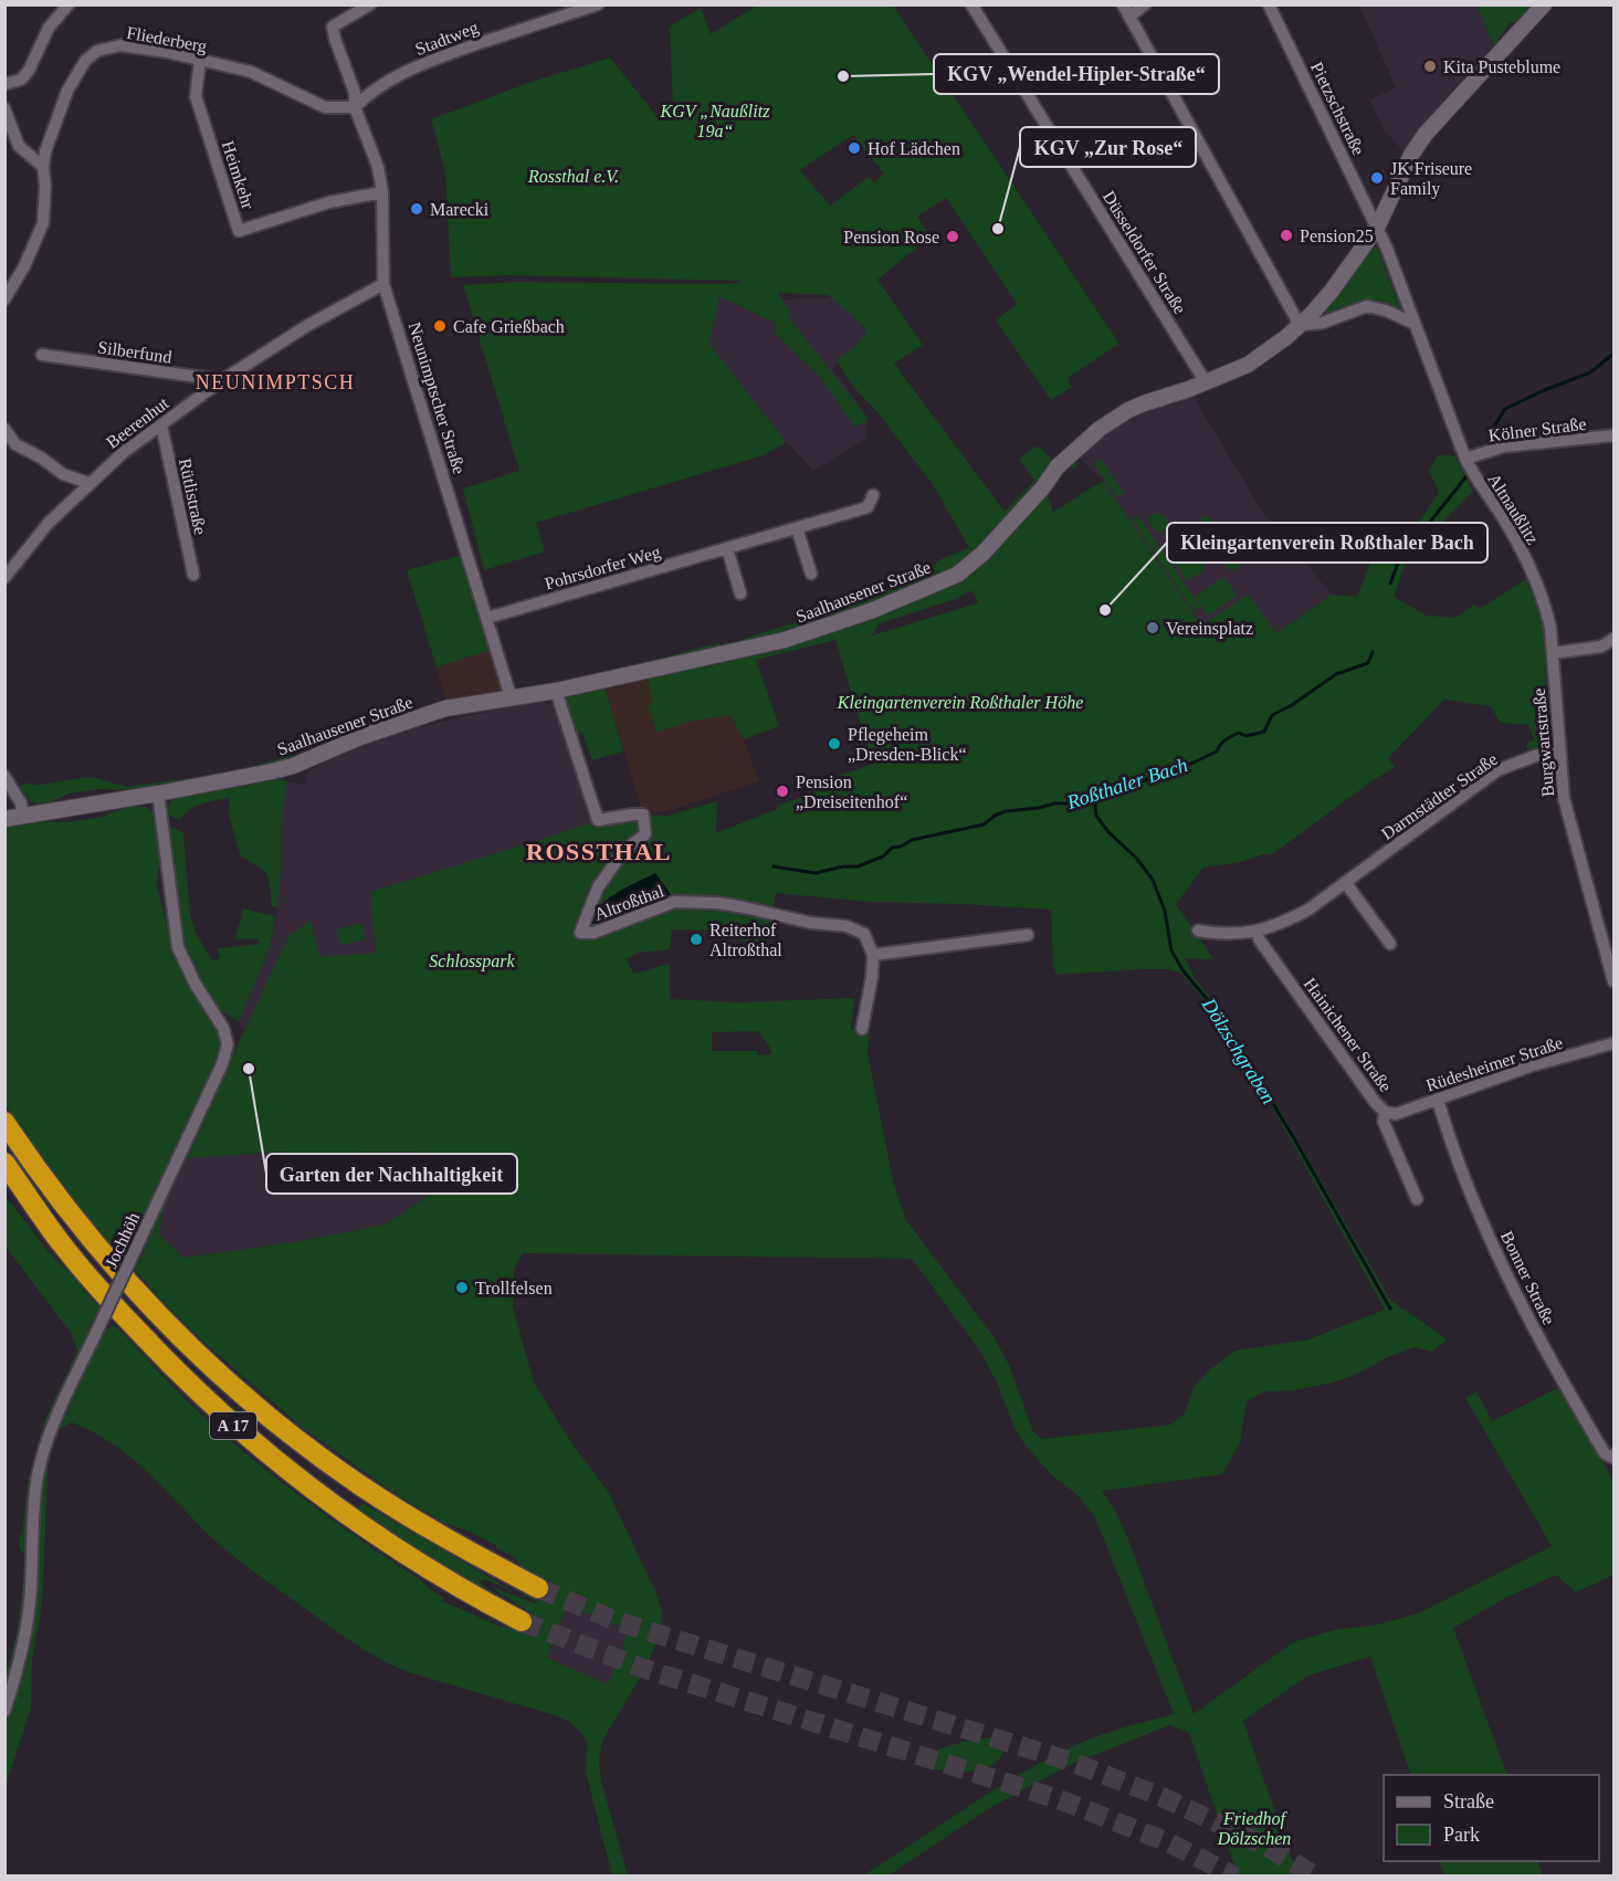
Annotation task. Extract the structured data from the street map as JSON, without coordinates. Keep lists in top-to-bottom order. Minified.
{"streets":{"highway":["A 17"],"street":["Stadtweg","Fliederberg","Pietzschstraße","Heimkehr","Düsseldorfer Straße","Silberfund","Neunimptscher Straße","Beerenhut","Kölner Straße","Rütlistraße","Altnaußlitz","Pohrsdorfer Weg","Saalhausener Straße","Burgwartstraße","Darmstädter Straße","Altroßthal","Hainichener Straße","Rüdesheimer Straße","Jochhöh","Bonner Straße"]},"crossings":[["Stadtweg","Fliederberg"],["Stadtweg","Neunimptscher Straße"],["Fliederberg","Heimkehr"],["Fliederberg","Neunimptscher Straße"],["Pietzschstraße","Altnaußlitz"],["Pietzschstraße","Saalhausener Straße"],["Heimkehr","Neunimptscher Straße"],["Düsseldorfer Straße","Saalhausener Straße"],["Silberfund","Beerenhut"],["Neunimptscher Straße","Beerenhut"],["Neunimptscher Straße","Pohrsdorfer Weg"],["Neunimptscher Straße","Saalhausener Straße"],["Beerenhut","Rütlistraße"],["Kölner Straße","Altnaußlitz"],["Altnaußlitz","Saalhausener Straße"],["Altnaußlitz","Burgwartstraße"],["Saalhausener Straße","Altroßthal"],["Saalhausener Straße","Jochhöh"],["Burgwartstraße","Darmstädter Straße"],["Darmstädter Straße","Hainichener Straße"],["Hainichener Straße","Rüdesheimer Straße"],["Rüdesheimer Straße","Bonner Straße"]],"districts":["NEUNIMPTSCH","ROSSTHAL"],"water":["Roßthaler Bach","Dölzschgraben"],"parks":["KGV „Naußlitz 19a“","Rossthal e.V.","Kleingartenverein Roßthaler Höhe","Schlosspark","Friedhof Dölzschen"],"places":["Kita Pusteblume","KGV „Wendel-Hipler-Straße“","Hof Lädchen","JK Friseure Family","Marecki","KGV „Zur Rose“","Pension25","Pension Rose","Cafe Grießbach","Kleingartenverein Roßthaler Bach","Vereinsplatz","Pflegeheim „Dresden-Blick“","Pension „Dreiseitenhof“","Reiterhof Altroßthal","Garten der Nachhaltigkeit","Trollfelsen"],"legend":["Straße","Park"]}
